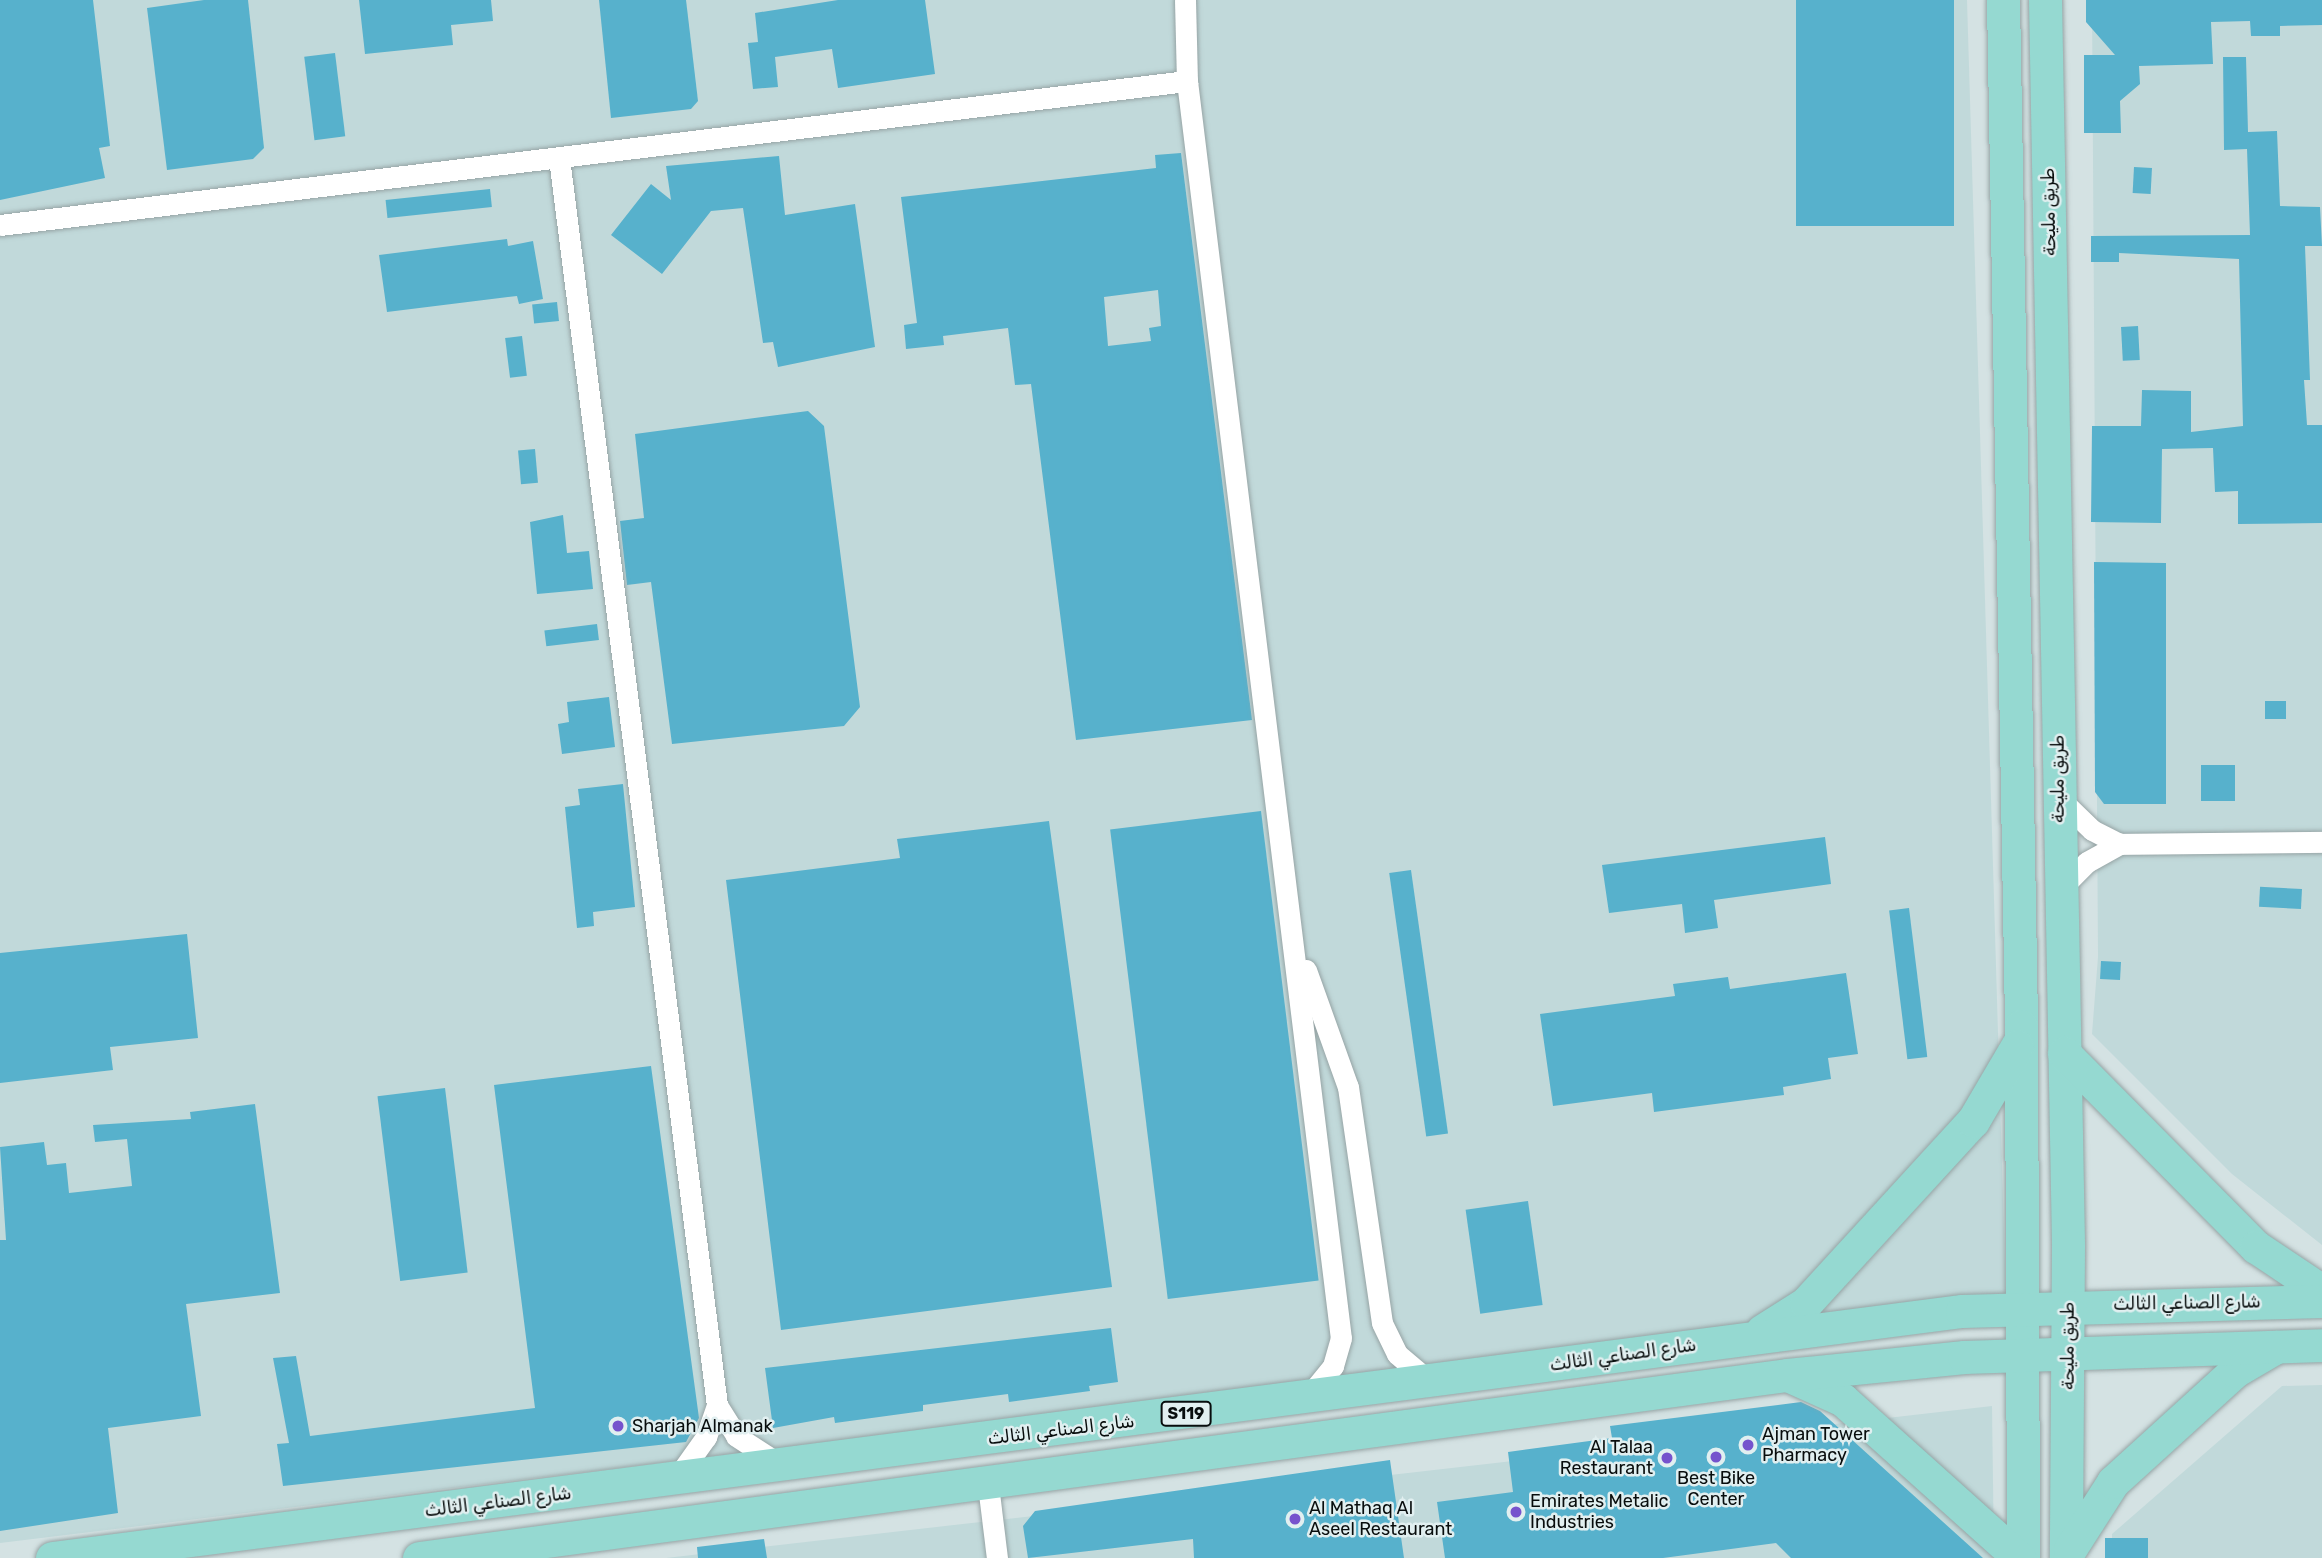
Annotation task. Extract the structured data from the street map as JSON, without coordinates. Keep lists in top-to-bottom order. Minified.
{"streets":{"main road":["طريق مليحة","شارع الصناعي الثالث","S119"]},"crossings":[["طريق مليحة","شارع الصناعي الثالث"]],"places":["Sharjah Almanak","Ajman Tower Pharmacy","Best Bike Center","Al Talaa Restaurant","Emirates Metalic Industries","Al Mathaq Al Aseel Restaurant"]}
